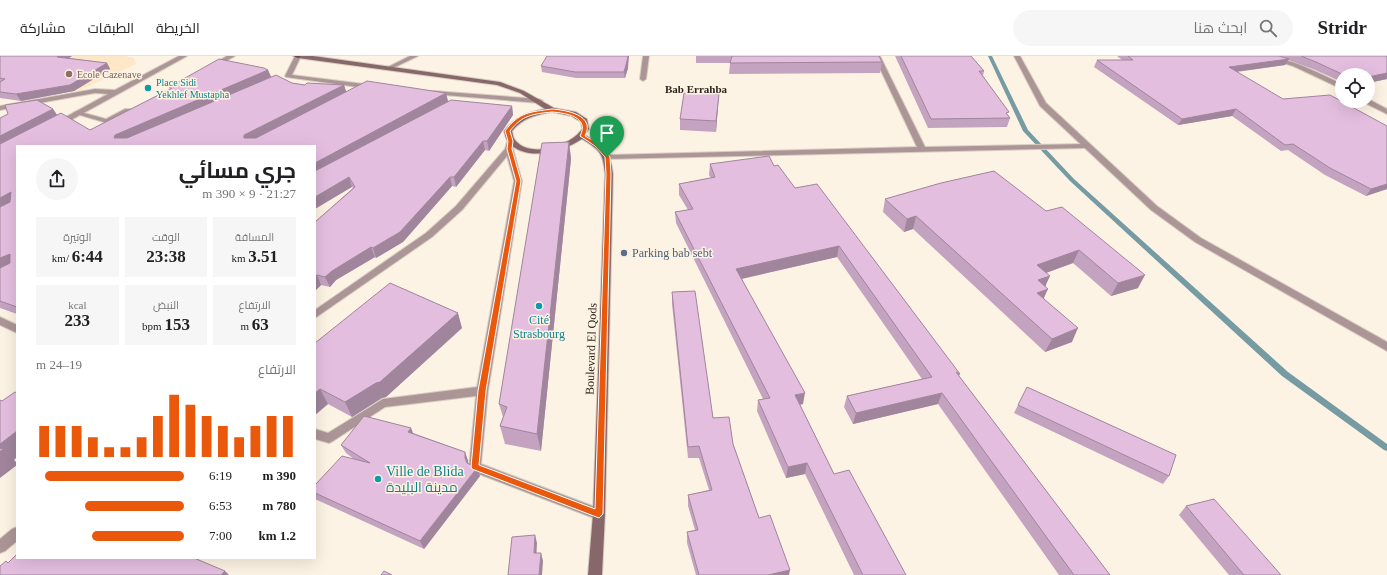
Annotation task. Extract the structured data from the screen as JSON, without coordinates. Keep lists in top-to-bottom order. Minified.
{"streets":{"main road":["Boulevard El Qods"]},"districts":["Bab Errahba"],"places":["Ecole Cazenave","Place Sidi Yekhlef Mustapha","Parking bab sebt","Cité Strasbourg","Ville de Blida مدينة البليدة"],"page":{"header":"Stridr","search":"ابحث هنا","nav":["الخريطة","الطبقات","مشاركة"],"heading":["جري مسائي","21:27 · 9 × 390 m"],"stats":[["المسافة","3.51 km"],["الوقت","23:38"],["الوتيرة","6:44 /km"],["الارتفاع","63 m"],["النبض","153 bpm"],["kcal","233"]],"chart":["الارتفاع","19–24 m"],"list":[{"name":"390 m","note":"6:19"},{"name":"780 m","note":"6:53"},{"name":"1.2 km","note":"7:00"}]}}
